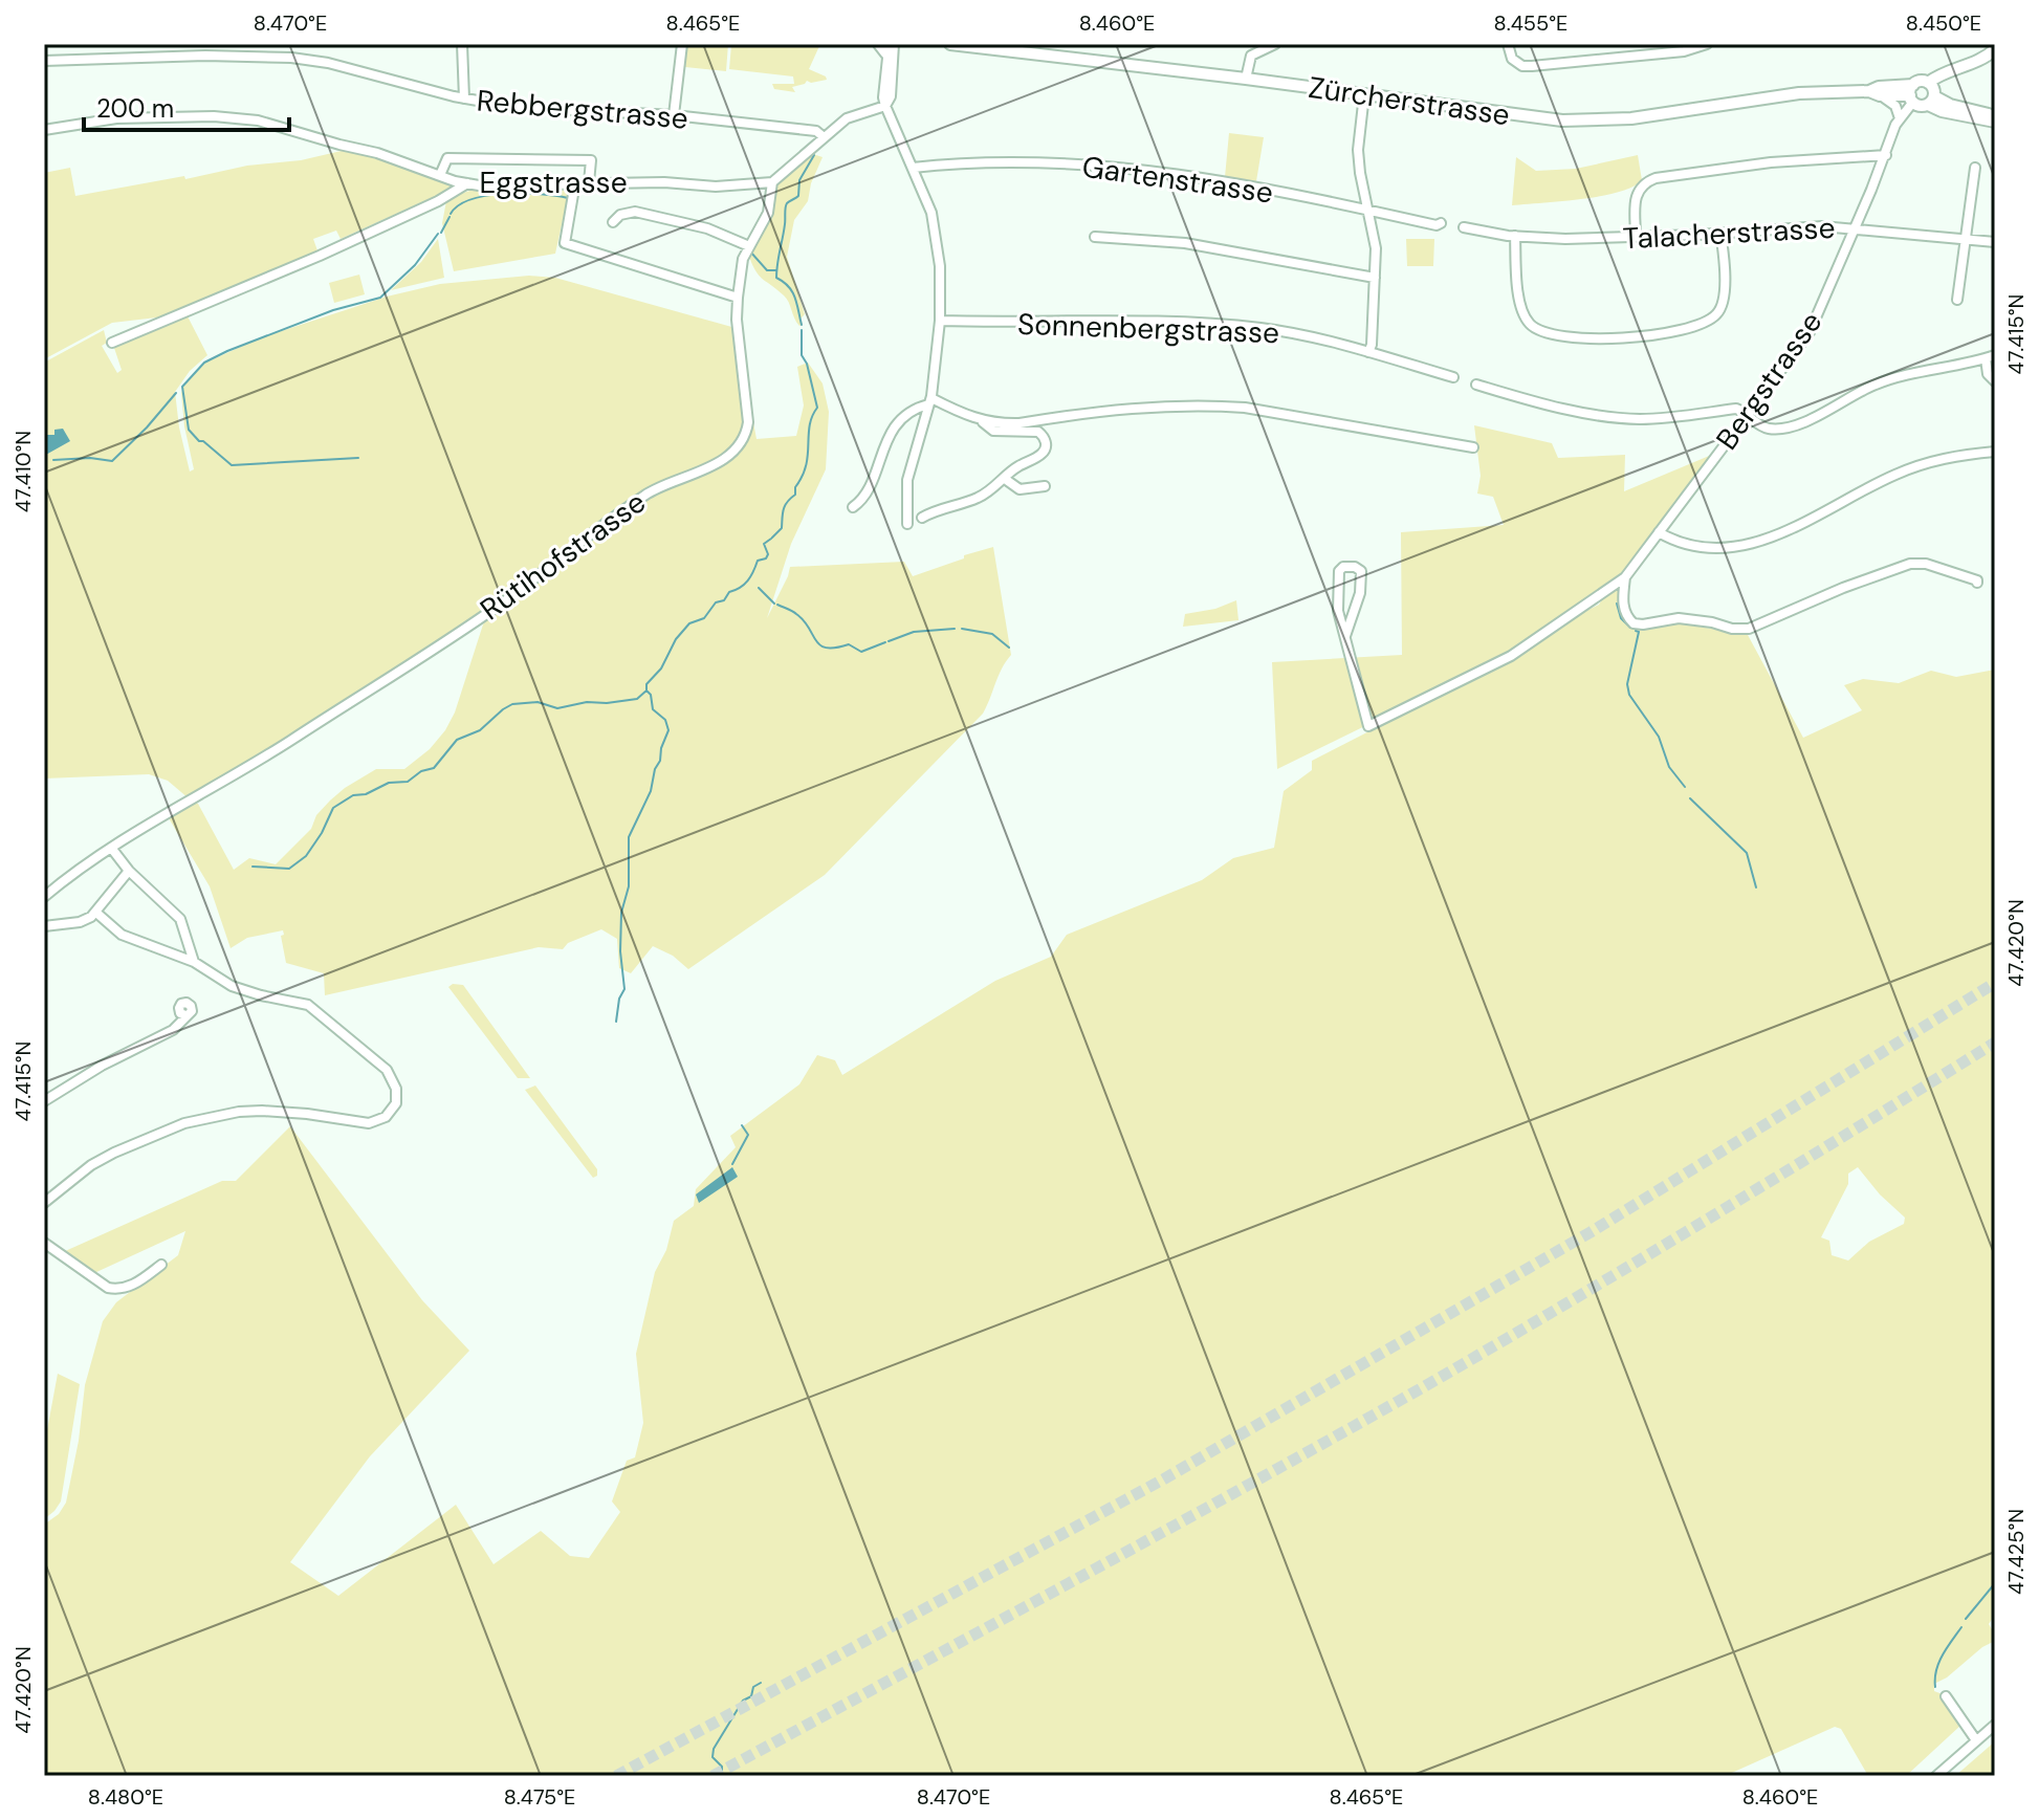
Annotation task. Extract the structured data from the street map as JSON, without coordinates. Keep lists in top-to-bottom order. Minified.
{"streets":{"main road":["Zürcherstrasse"],"street":["Rebbergstrasse","Gartenstrasse","Eggstrasse","Talacherstrasse","Sonnenbergstrasse","Bergstrasse","Rütihofstrasse"]},"crossings":[["Zürcherstrasse","Bergstrasse"],["Eggstrasse","Rütihofstrasse"],["Talacherstrasse","Bergstrasse"]],"scale_bar":"200 m","coordinates":["8.470°E","8.465°E","8.460°E","8.455°E","8.450°E","47.415°N","47.410°N","47.420°N","47.425°N","8.480°E","8.475°E"]}
